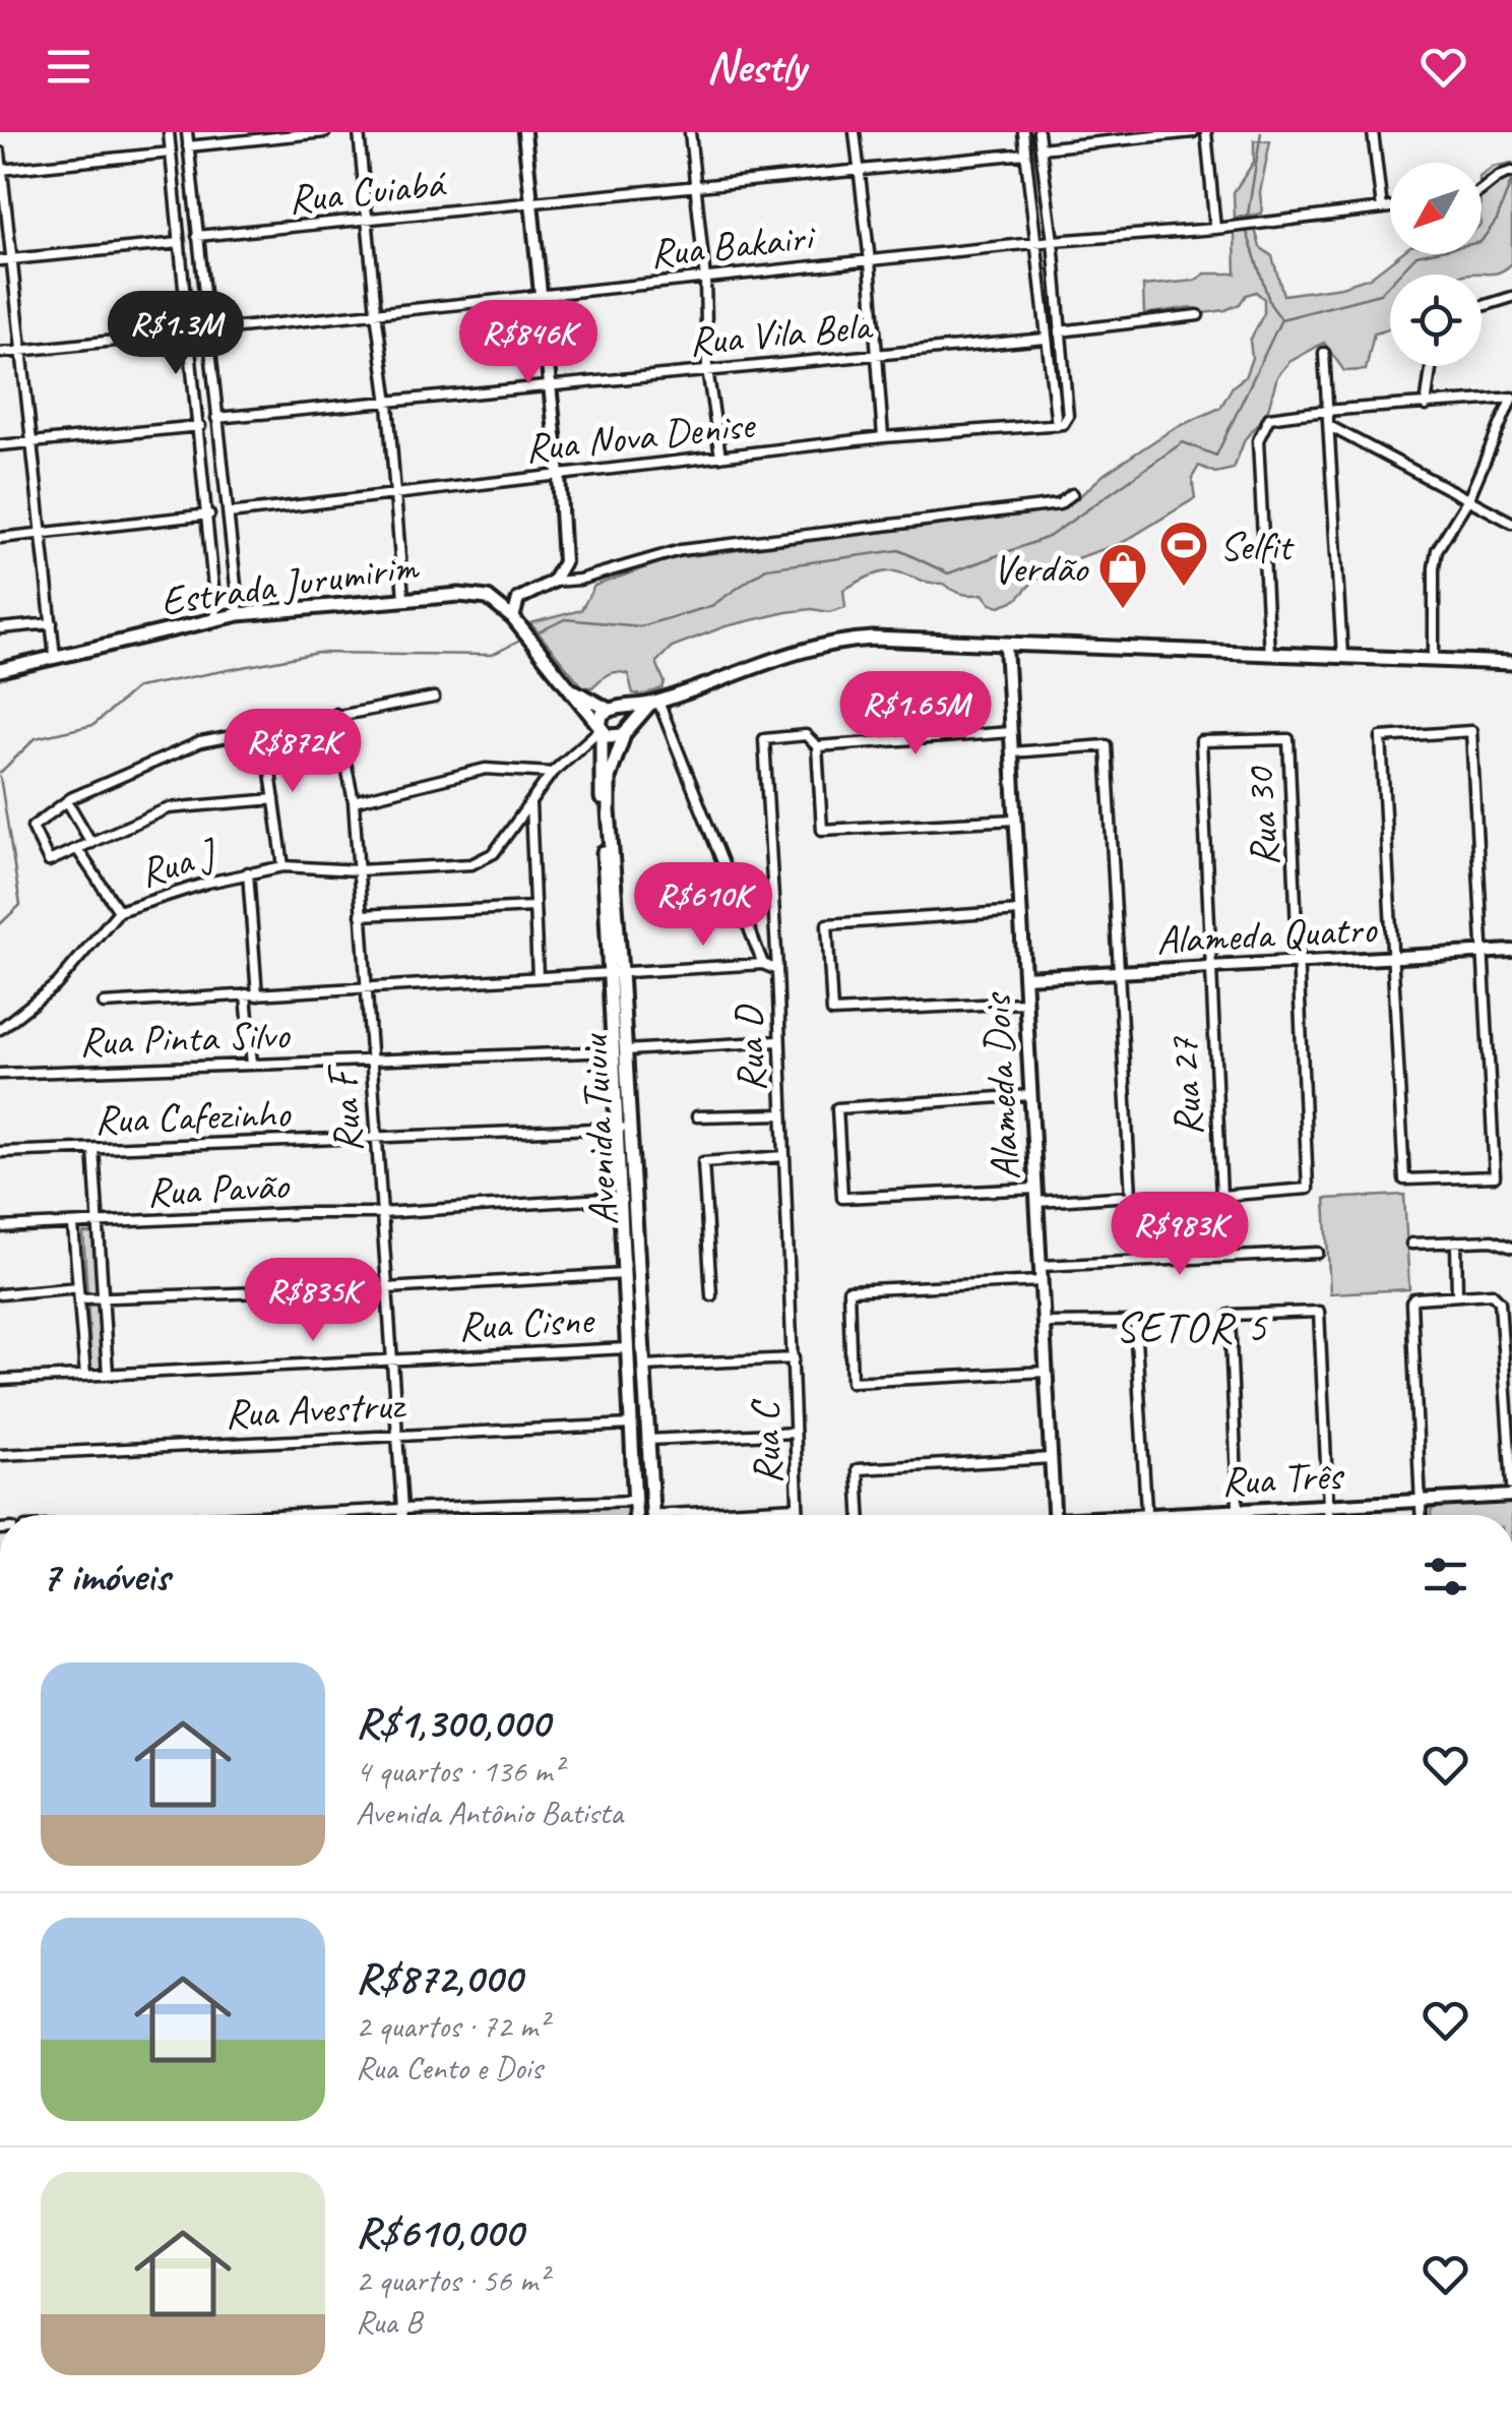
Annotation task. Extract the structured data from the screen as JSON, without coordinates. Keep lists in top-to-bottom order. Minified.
{"streets":{"main road":["Estrada Jurumirim","Avenida Tuiuiu"],"street":["Rua Cuiabá","Rua Bakairi","Rua Vila Bela","Rua Nova Denise","Rua 30","Rua J","Alameda Quatro","Rua Pinta Silvo","Rua D","Rua 27","Alameda Dois","Rua F","Rua Cafezinho","Rua Pavão","Rua Cisne","Rua Avestruz","Rua C","Rua Três"]},"crossings":[["Rua 30","Alameda Quatro"],["Rua 30","Rua 27"],["Rua J","Rua F"],["Rua J","Avenida Tuiuiu"],["Alameda Quatro","Rua 27"],["Alameda Quatro","Alameda Dois"],["Rua Pinta Silvo","Rua D"],["Rua Pinta Silvo","Rua F"],["Rua Pinta Silvo","Avenida Tuiuiu"],["Rua D","Rua C"],["Rua F","Rua Cafezinho"],["Rua F","Rua Pavão"],["Rua F","Rua Cisne"],["Rua F","Rua Avestruz"],["Rua Cafezinho","Avenida Tuiuiu"],["Avenida Tuiuiu","Rua Pavão"],["Avenida Tuiuiu","Rua Cisne"],["Avenida Tuiuiu","Rua Avestruz"]],"districts":["SETOR 5"],"places":{"sports":["Selfit"],"shop":["Verdão"]},"north":"bottom left","page":{"header":"Nestly","price":["R$1.3M","R$846K","R$1.65M","R$872K","R$610K","R$983K","R$835K"],"heading":"7 imóveis","list":[{"name":"R$1,300,000","note":"4 quartos · 136 m² · Avenida Antônio Batista"},{"name":"R$872,000","note":"2 quartos · 72 m² · Rua Cento e Dois"},{"name":"R$610,000","note":"2 quartos · 56 m² · Rua B"}]}}
